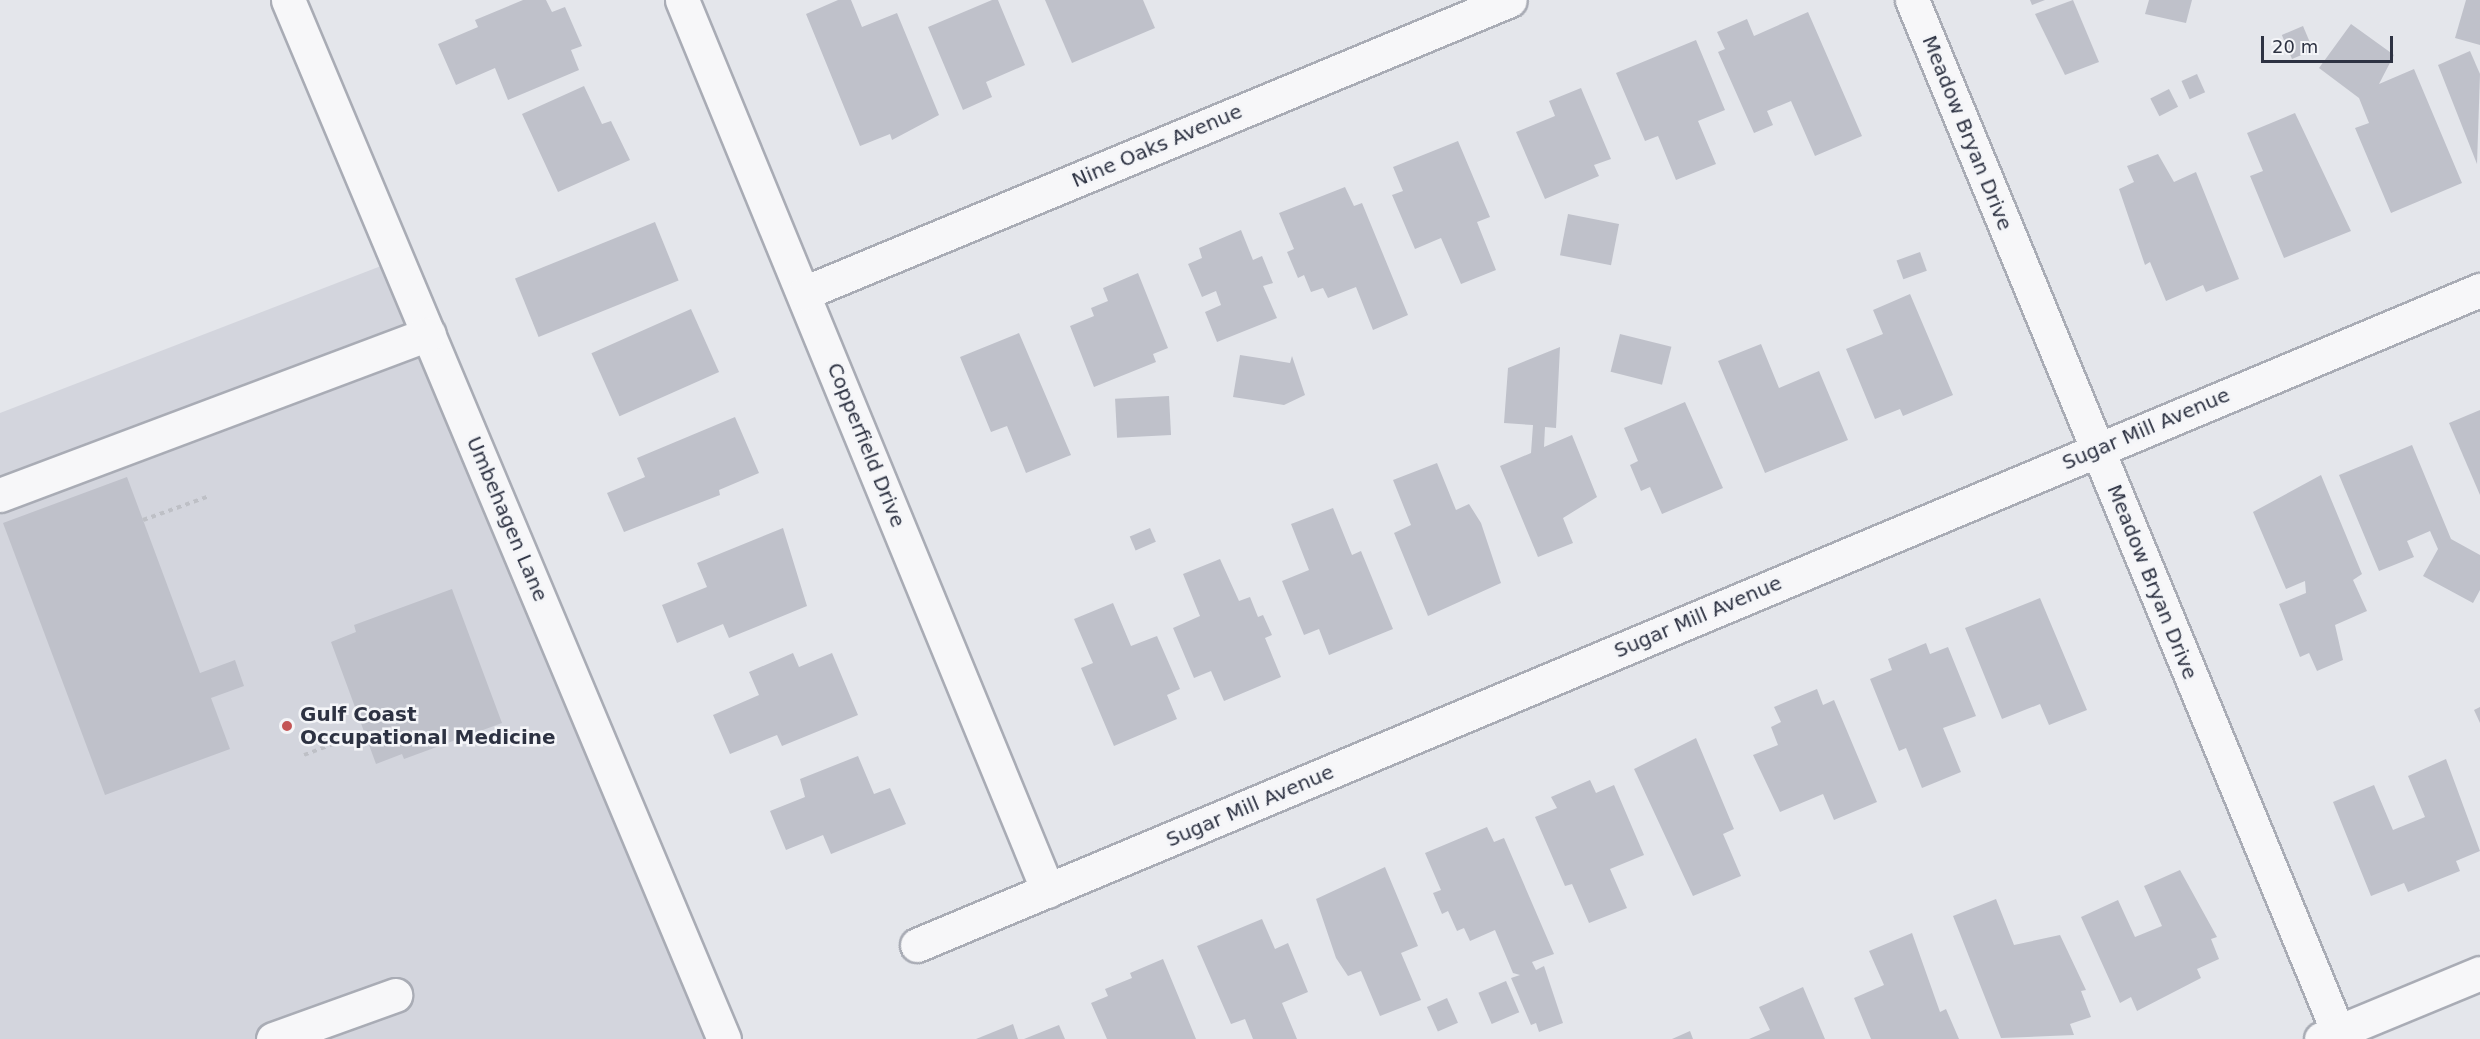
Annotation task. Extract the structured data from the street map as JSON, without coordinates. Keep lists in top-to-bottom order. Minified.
{"streets":{"street":["Meadow Bryan Drive","Nine Oaks Avenue","Sugar Mill Avenue","Copperfield Drive","Umbehagen Lane"]},"crossings":[["Meadow Bryan Drive","Sugar Mill Avenue"],["Nine Oaks Avenue","Copperfield Drive"],["Sugar Mill Avenue","Copperfield Drive"]],"places":["Gulf Coast Occupational Medicine"],"scale_bar":"20 m"}
